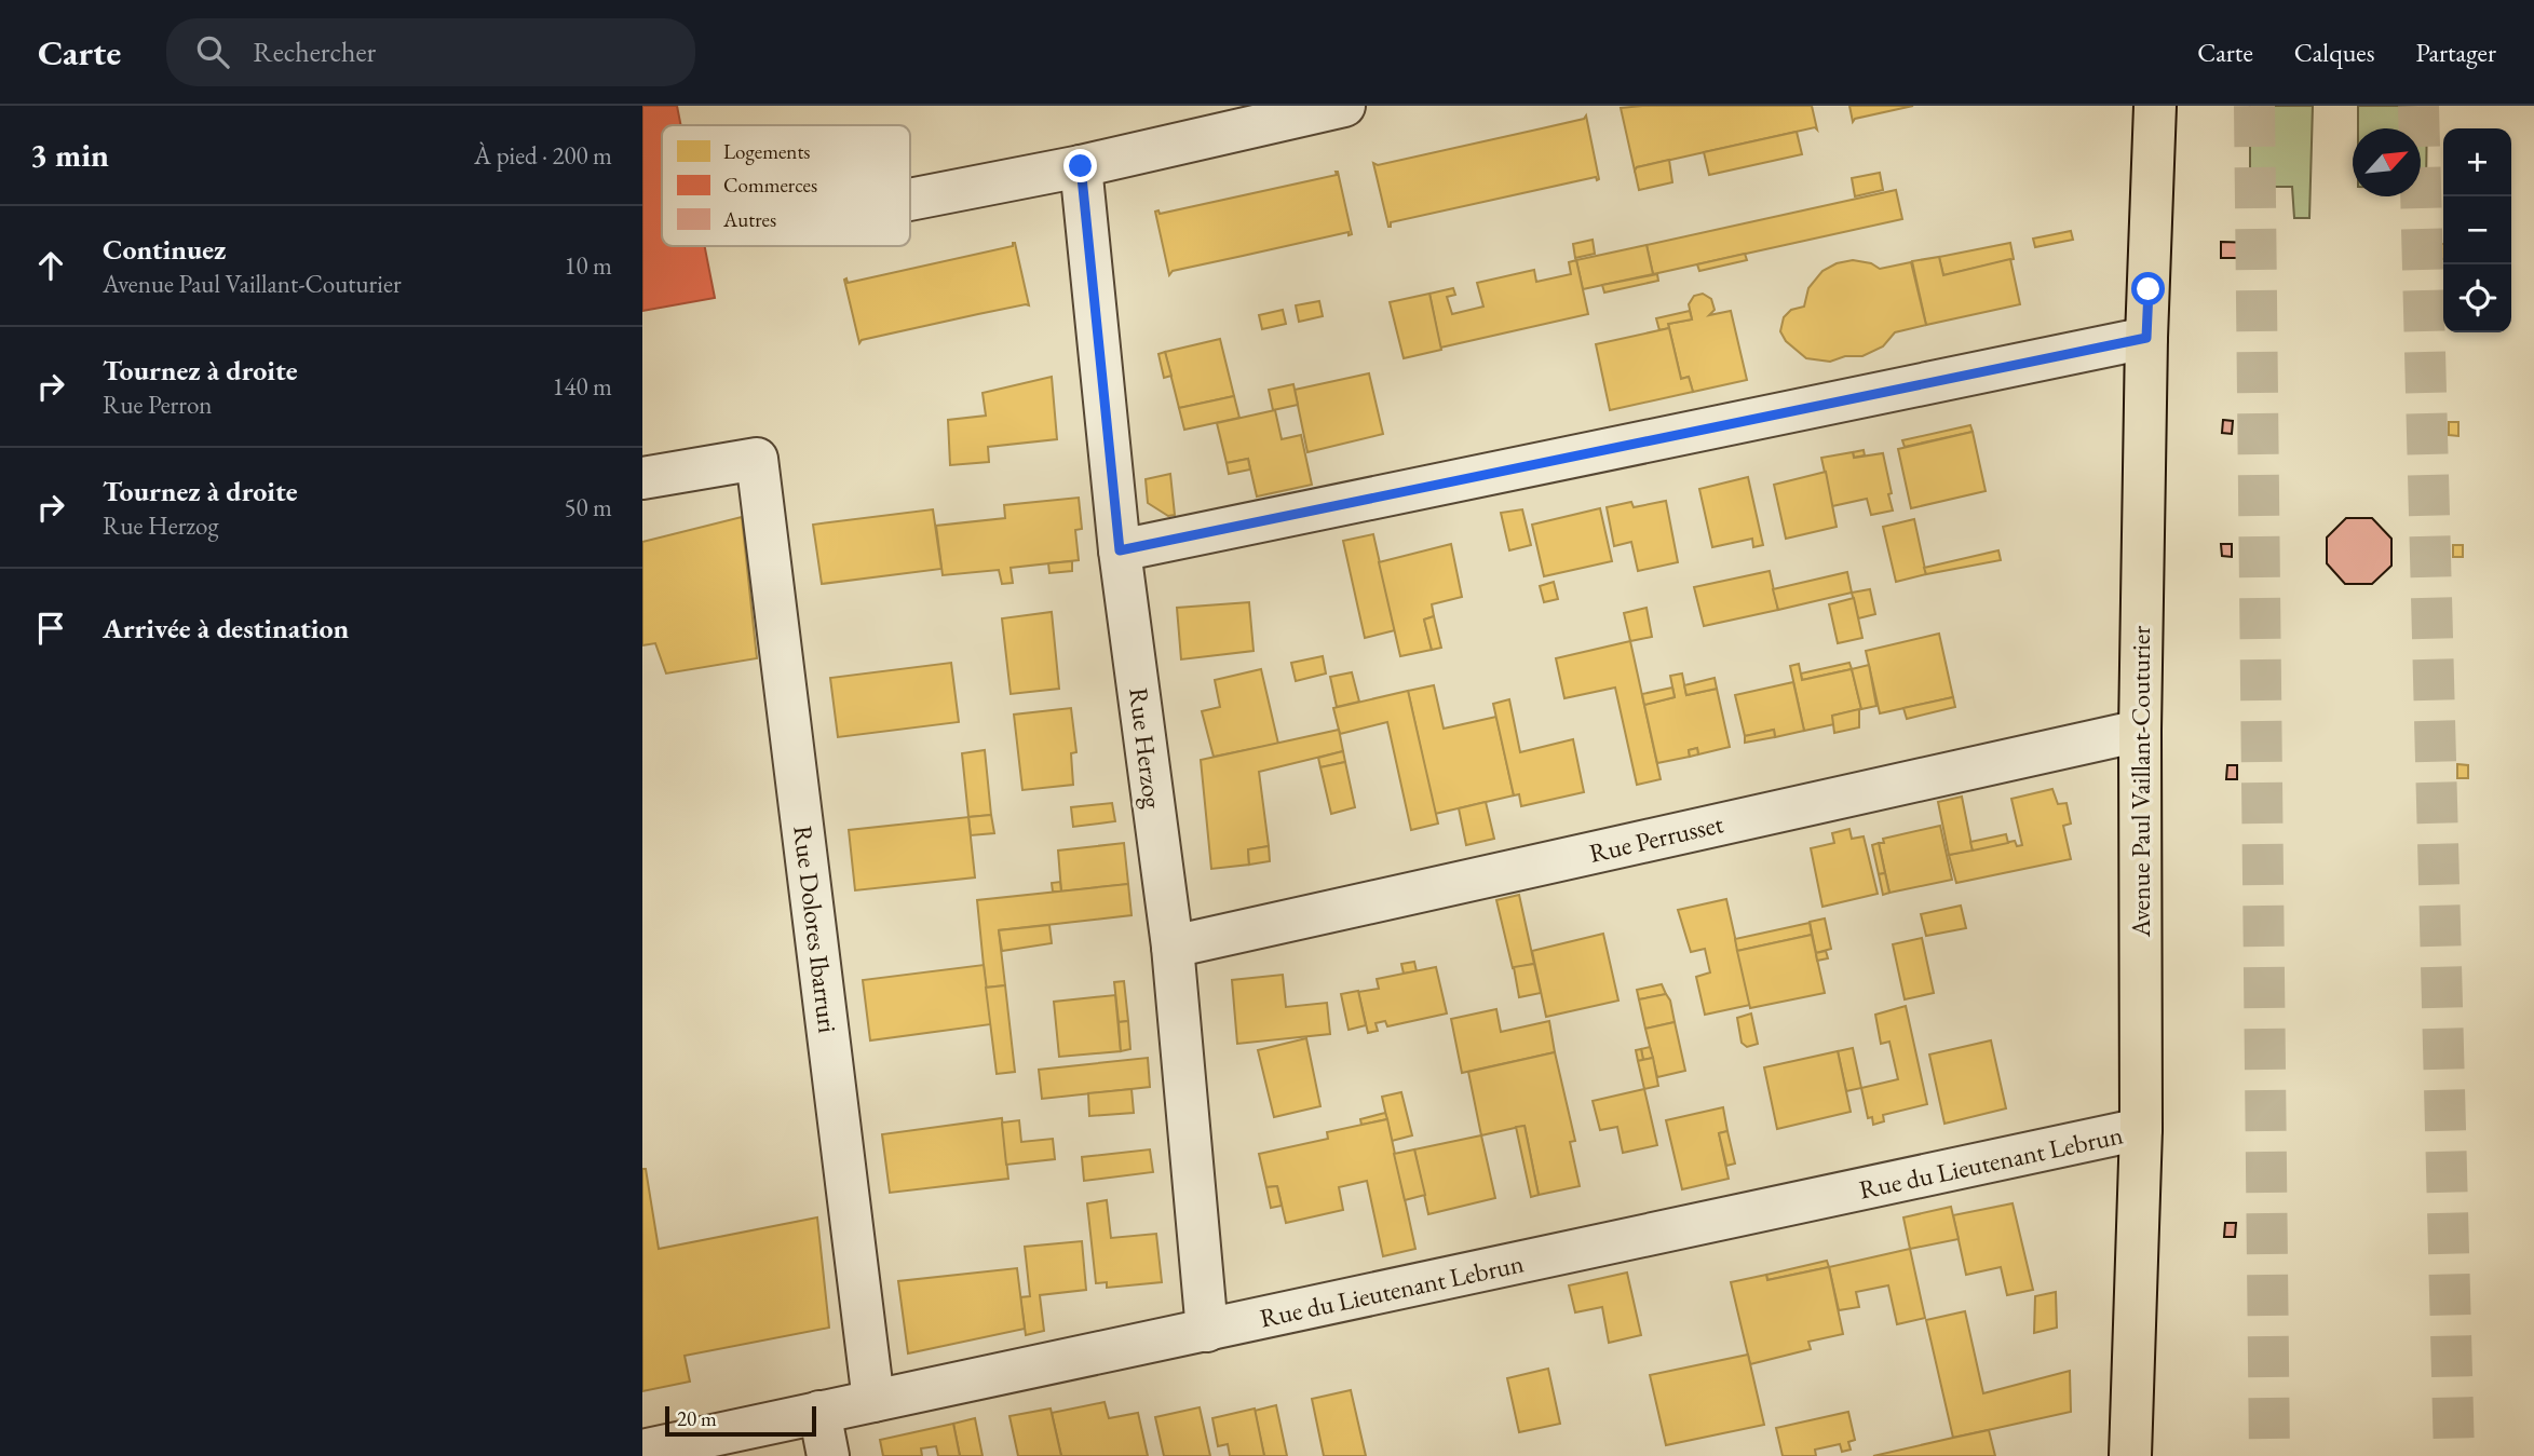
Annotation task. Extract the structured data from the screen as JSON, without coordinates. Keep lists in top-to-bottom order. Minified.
{"streets":{"main road":["Avenue Paul Vaillant-Couturier"],"street":["Rue Herzog","Rue Perrusset","Rue Dolores Ibarruri","Rue du Lieutenant Lebrun"]},"crossings":[["Rue Herzog","Rue Perrusset"],["Rue Herzog","Rue du Lieutenant Lebrun"],["Avenue Paul Vaillant-Couturier","Rue Perrusset"],["Avenue Paul Vaillant-Couturier","Rue du Lieutenant Lebrun"],["Rue Dolores Ibarruri","Rue du Lieutenant Lebrun"]],"legend":["Logements","Commerces","Autres"],"scale_bar":"20 m","north":"top right","page":{"header":"Carte","search":"Rechercher","nav":["Carte","Calques","Partager"],"heading":["3 min","À pied · 200 m"],"map_buttons":["+","−"],"list":[["Continuez","Avenue Paul Vaillant-Couturier","10 m"],["Tournez à droite","Rue Perron","140 m"],["Tournez à droite","Rue Herzog","50 m"],"Arrivée à destination"],"scale":"20 m"}}
